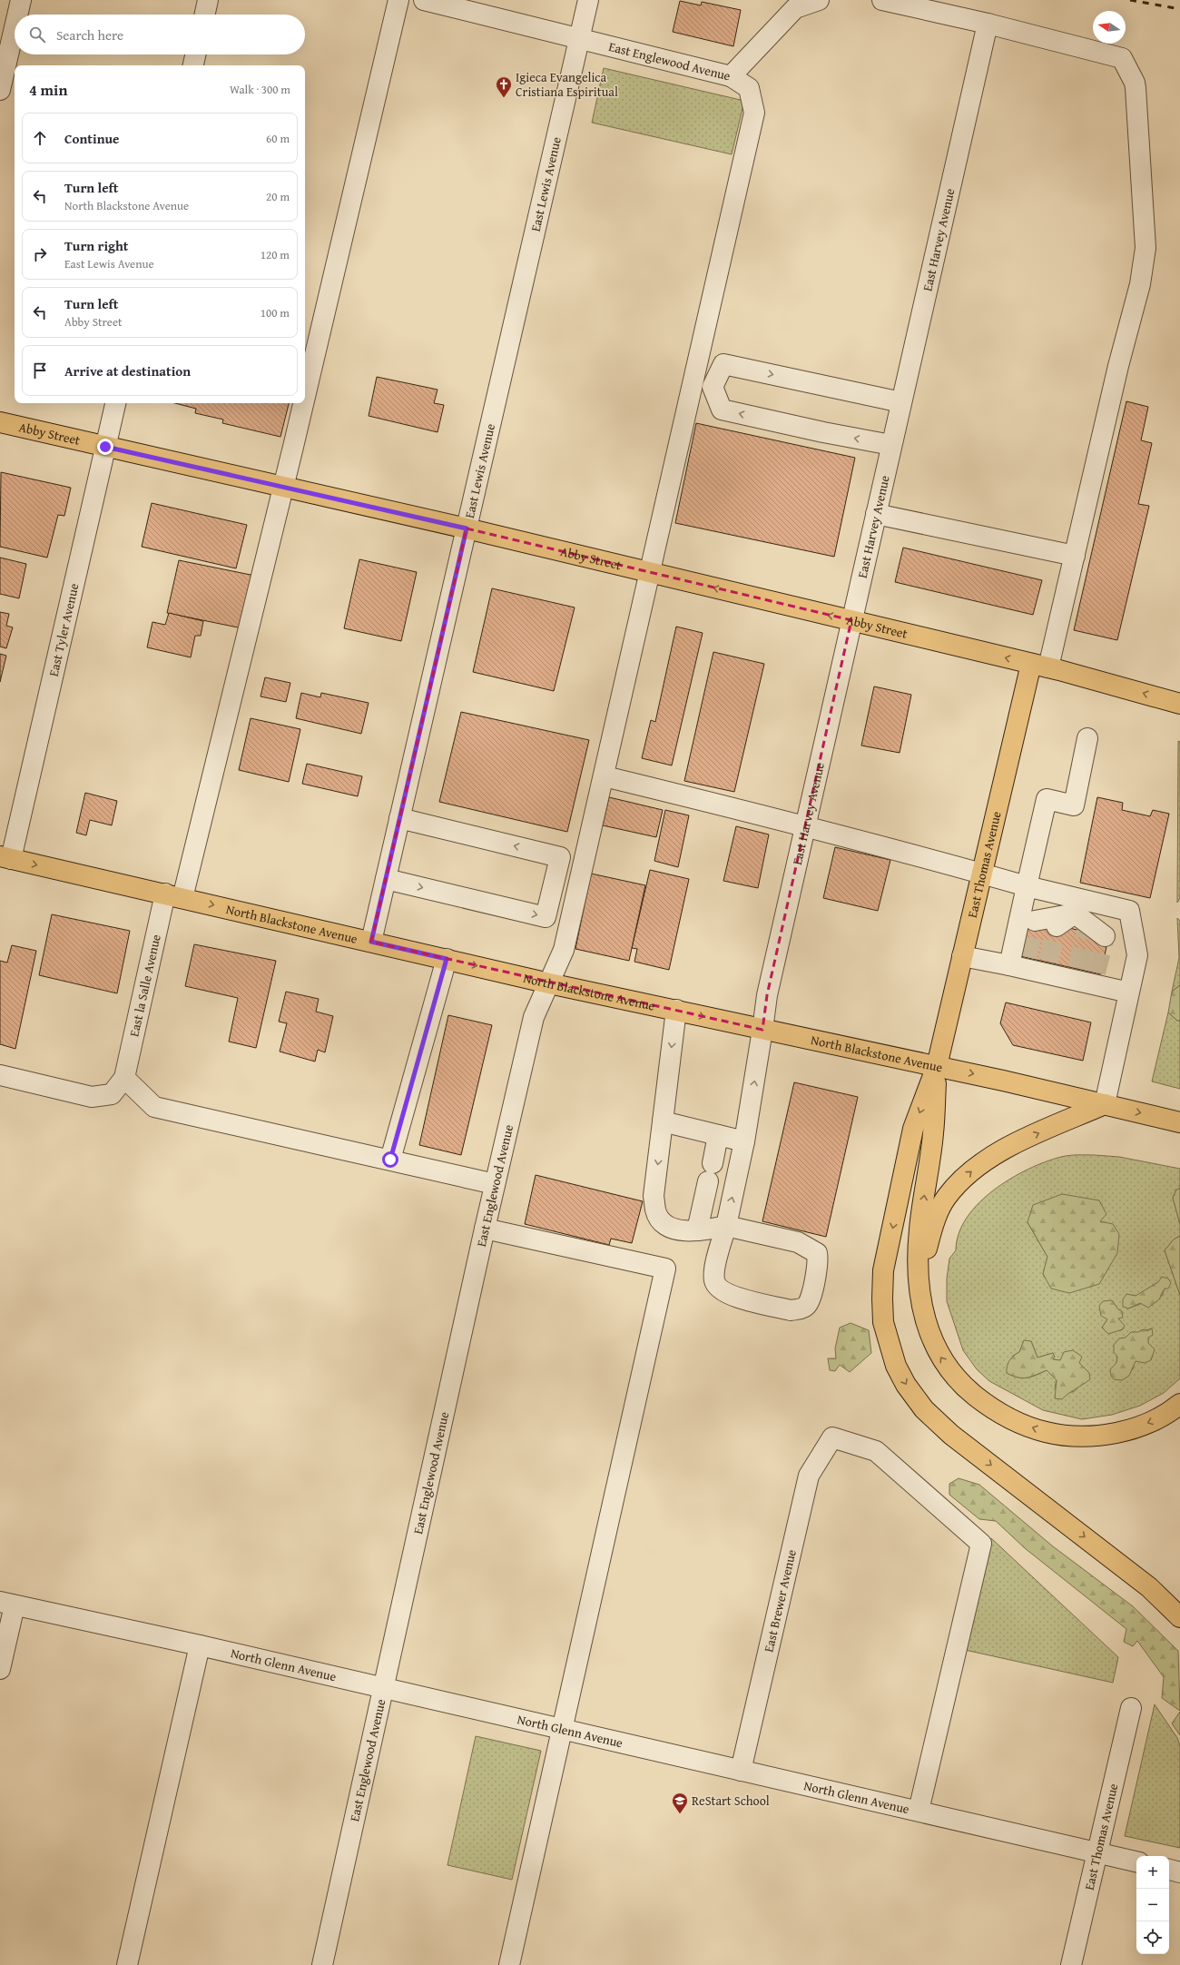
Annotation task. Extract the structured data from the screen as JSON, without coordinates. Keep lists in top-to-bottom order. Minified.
{"streets":{"main road":["Abby Street","East Thomas Avenue","North Blackstone Avenue"],"street":["East Englewood Avenue","East Lewis Avenue","East Harvey Avenue","East Tyler Avenue","East la Salle Avenue","East Brewer Avenue","North Glenn Avenue"]},"crossings":[["East Englewood Avenue","East Lewis Avenue"],["East Englewood Avenue","Abby Street"],["East Englewood Avenue","North Blackstone Avenue"],["East Englewood Avenue","North Glenn Avenue"],["East Lewis Avenue","Abby Street"],["East Lewis Avenue","North Blackstone Avenue"],["East Harvey Avenue","Abby Street"],["East Harvey Avenue","North Blackstone Avenue"],["Abby Street","East Tyler Avenue"],["Abby Street","East Thomas Avenue"],["Abby Street","East la Salle Avenue"],["East Tyler Avenue","North Blackstone Avenue"],["East Thomas Avenue","North Blackstone Avenue"],["East Thomas Avenue","North Glenn Avenue"],["North Blackstone Avenue","East la Salle Avenue"],["East Brewer Avenue","North Glenn Avenue"]],"one_way":["Abby Street","North Blackstone Avenue"],"places":{"church":["Igieca Evangelica Cristiana Espiritual"],"school or university":["ReStart School"]},"north":"left","page":{"search":"Search here","heading":["4 min","Walk · 300 m"],"list":[["Continue","60 m"],["Turn left","North Blackstone Avenue","20 m"],["Turn right","East Lewis Avenue","120 m"],["Turn left","Abby Street","100 m"],"Arrive at destination"],"map_buttons":["+","−"]}}
